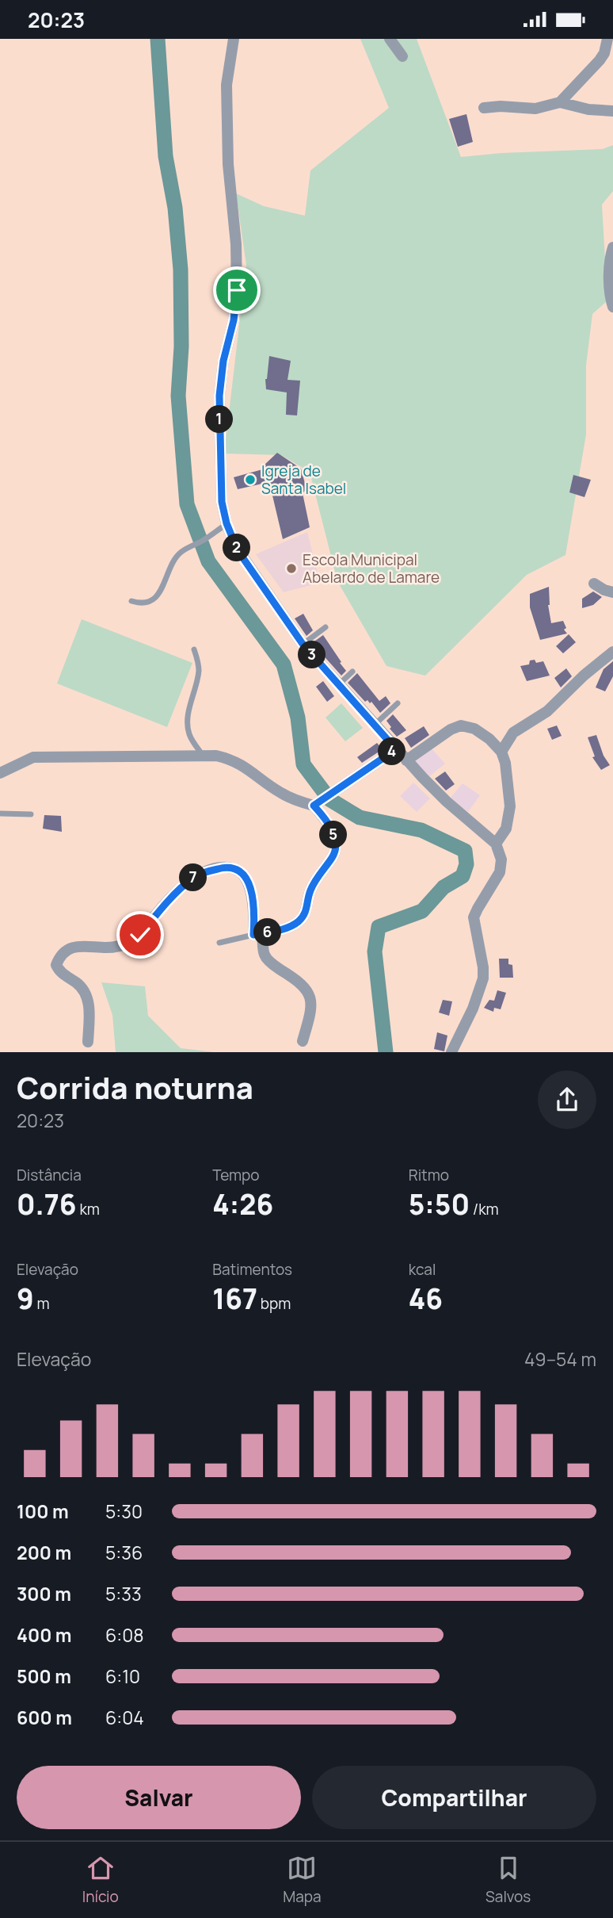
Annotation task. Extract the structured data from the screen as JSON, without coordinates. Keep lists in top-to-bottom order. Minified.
{"places":["Igreja de Santa Isabel","Escola Municipal Abelardo de Lamare"],"page":{"status":"20:23","pins":["1","2","3","4","5","7","6"],"heading":["Corrida noturna","20:23"],"stats":[["Distância","0.76 km"],["Tempo","4:26"],["Ritmo","5:50 /km"],["Elevação","9 m"],["Batimentos","167 bpm"],["kcal","46"]],"chart":["Elevação","49–54 m"],"list":[{"name":"100 m","note":"5:30"},{"name":"200 m","note":"5:36"},{"name":"300 m","note":"5:33"},{"name":"400 m","note":"6:08"},{"name":"500 m","note":"6:10"},{"name":"600 m","note":"6:04"}],"buttons":["Salvar","Compartilhar"],"tabs":["Início","Mapa","Salvos"]}}
